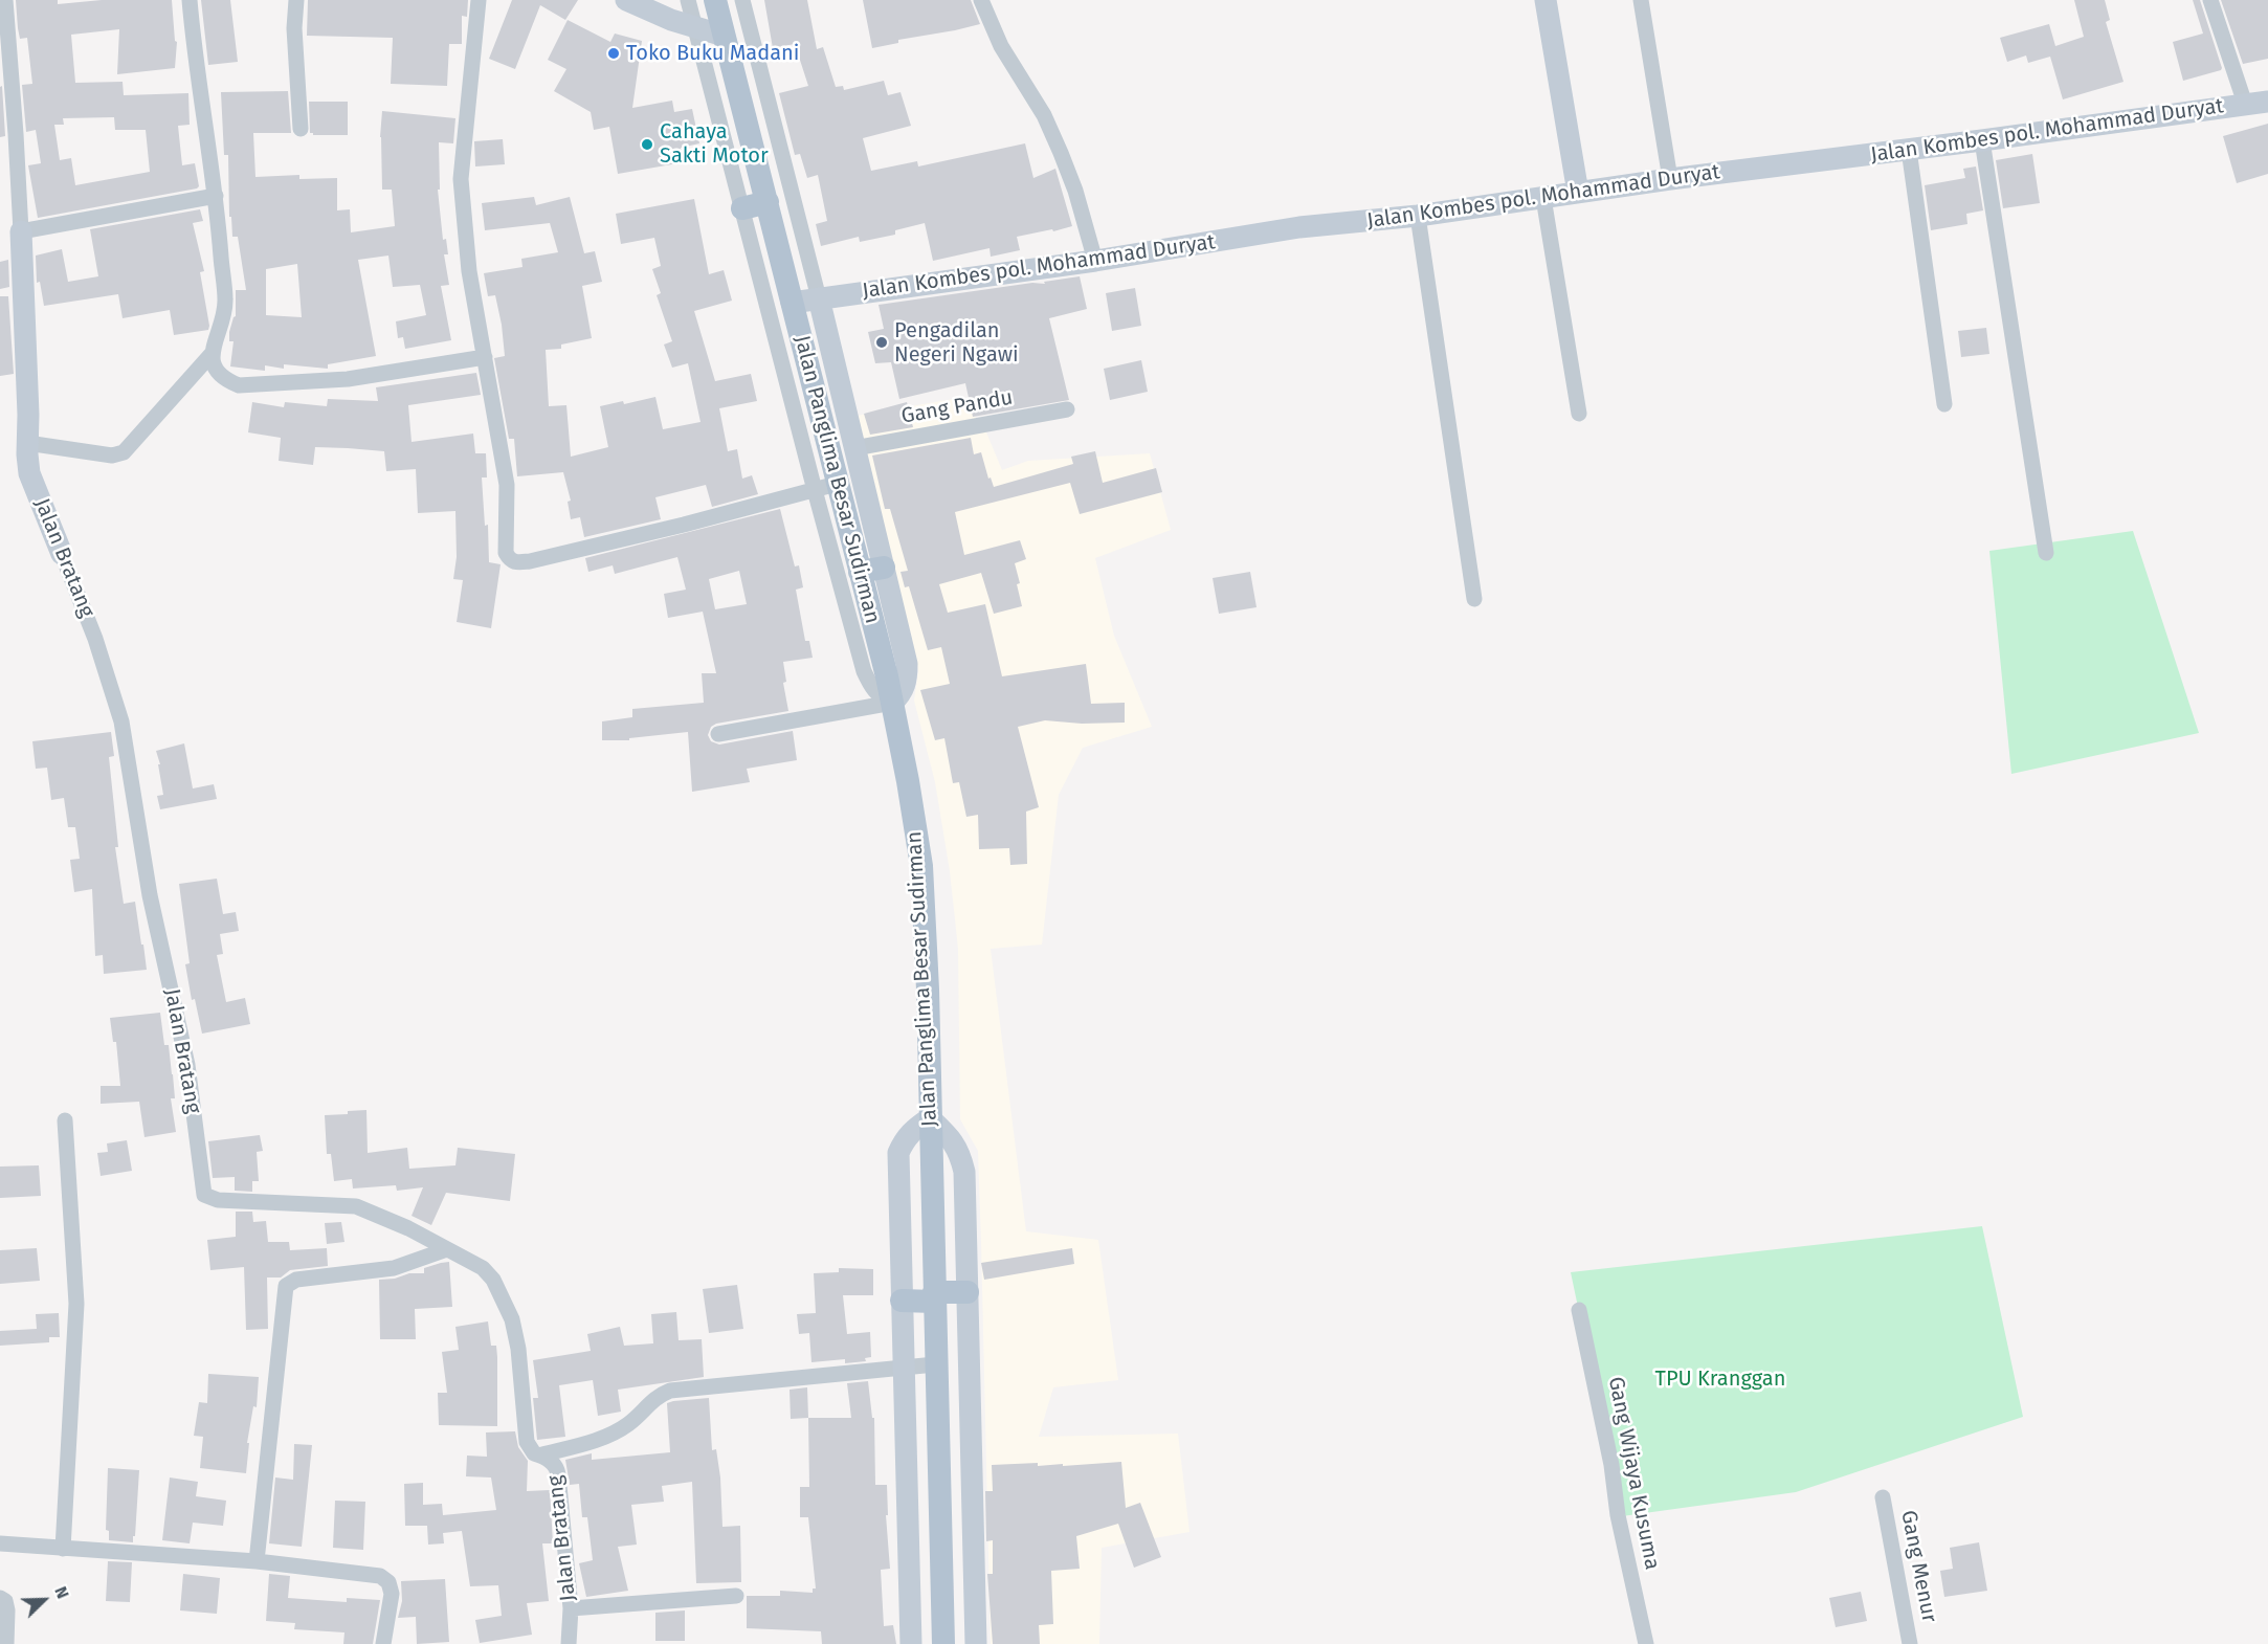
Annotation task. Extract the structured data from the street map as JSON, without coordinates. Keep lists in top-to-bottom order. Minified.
{"streets":{"main road":["Jalan Panglima Besar Sudirman"],"street":["Jalan Kombes pol. Mohammad Duryat","Gang Pandu","Jalan Bratang","Gang Wijaya Kusuma","Gang Menur"]},"crossings":[["Jalan Kombes pol. Mohammad Duryat","Jalan Panglima Besar Sudirman"]],"parks":["TPU Kranggan"],"places":["Toko Buku Madani","Cahaya Sakti Motor","Pengadilan Negeri Ngawi"],"north":"top right"}
